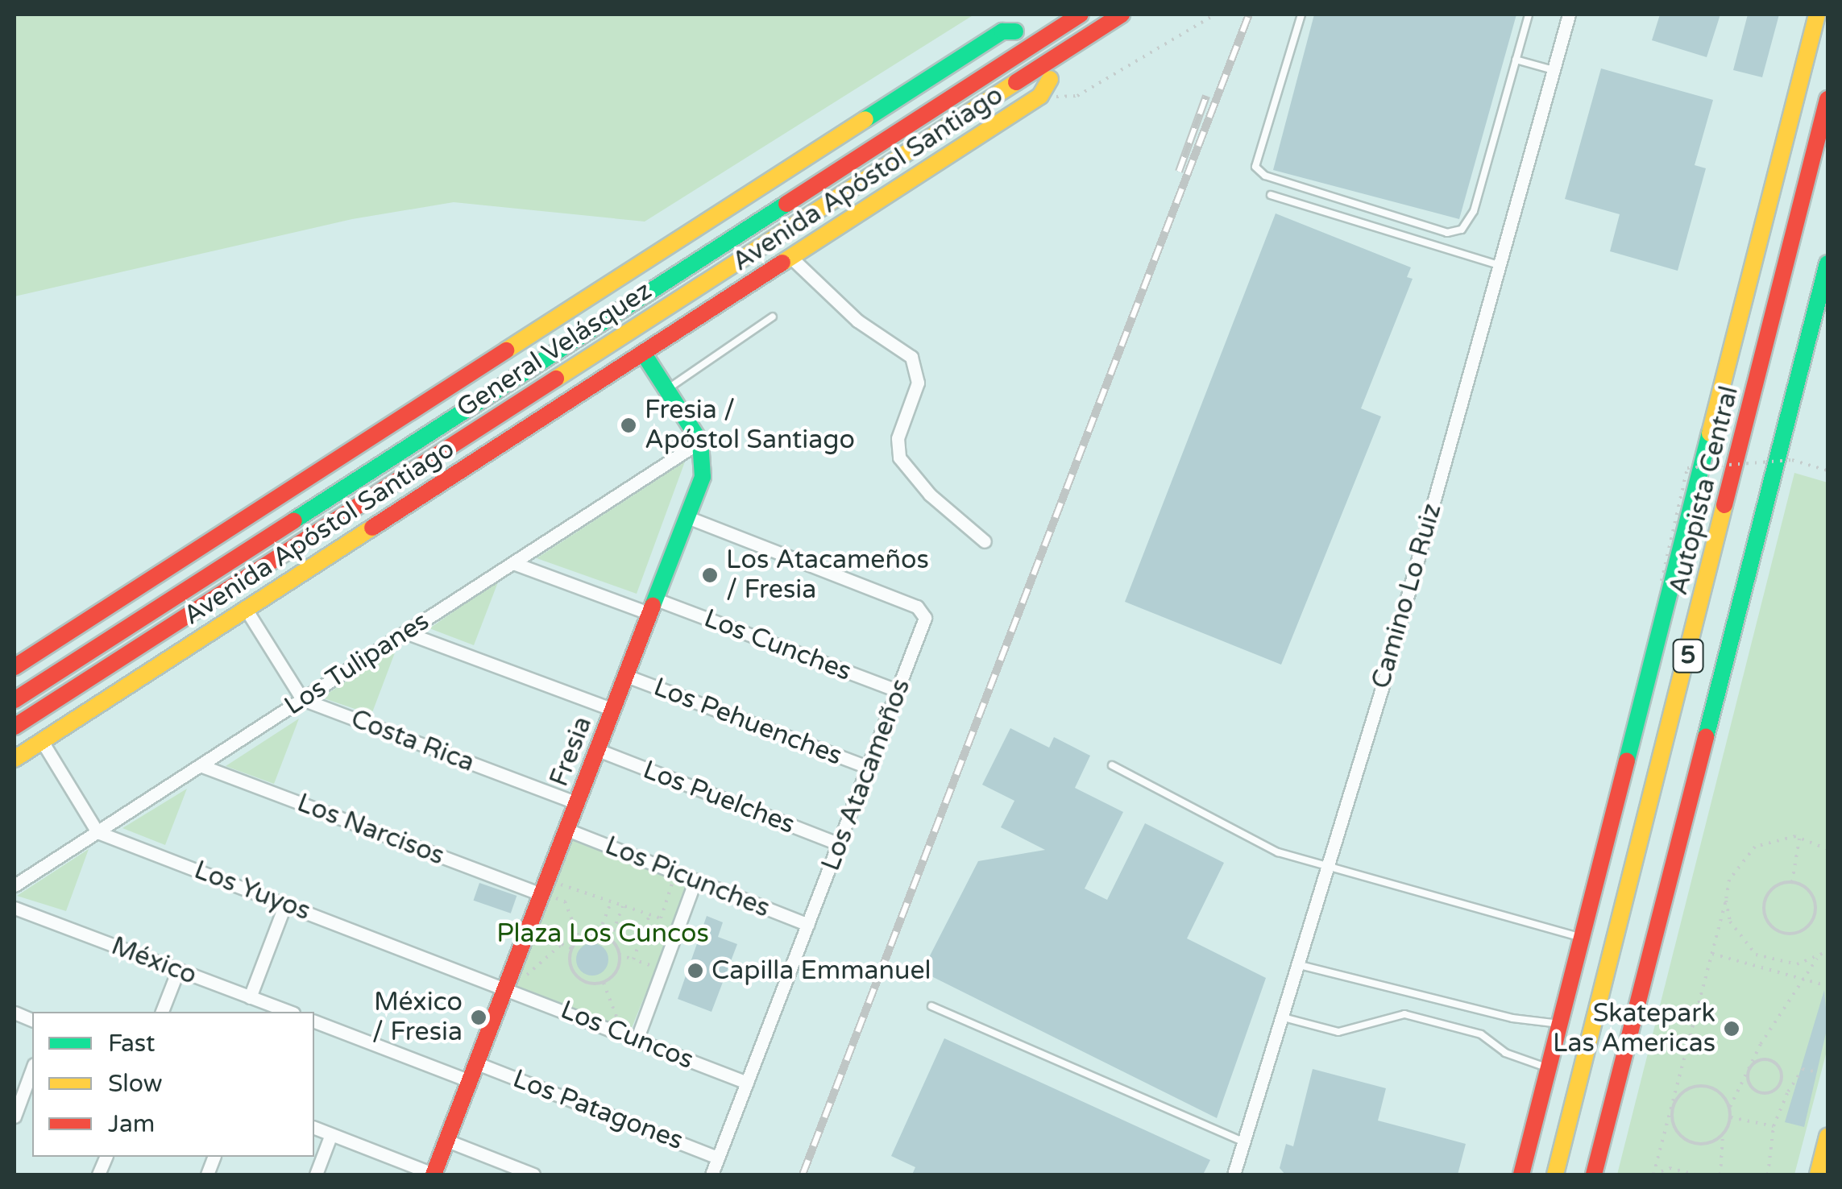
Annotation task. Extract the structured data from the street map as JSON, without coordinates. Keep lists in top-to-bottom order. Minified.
{"streets":{"main road":["Avenida Apóstol Santiago","General Velásquez","Autopista Central","5","Fresia"],"street":["Camino Lo Ruiz","Los Cunches","Los Tulipanes","Los Pehuenches","Costa Rica","Los Atacameños","Los Puelches","Los Narcisos","Los Picunches","Los Yuyos","México","Los Cuncos","Los Patagones"]},"crossings":[["Los Cunches","Los Tulipanes"],["Los Cunches","Fresia"],["Los Cunches","Los Atacameños"],["Los Tulipanes","Costa Rica"],["Los Tulipanes","Fresia"],["Los Tulipanes","Los Narcisos"],["Los Tulipanes","Los Yuyos"],["Los Pehuenches","Fresia"],["Los Pehuenches","Los Atacameños"],["Costa Rica","Fresia"],["Fresia","Los Atacameños"],["Fresia","Los Puelches"],["Fresia","Los Narcisos"],["Fresia","Los Picunches"],["Fresia","Los Yuyos"],["Fresia","Los Cuncos"],["Fresia","Los Patagones"],["Los Atacameños","Los Puelches"],["Los Atacameños","Los Picunches"],["Los Atacameños","Los Cuncos"],["Los Atacameños","Los Patagones"],["Los Yuyos","Los Cuncos"]],"parks":["Plaza Los Cuncos"],"places":["Fresia / Apóstol Santiago","Los Atacameños / Fresia","Capilla Emmanuel","México / Fresia","Skatepark Las Americas"],"legend":["Fast","Slow","Jam"]}
